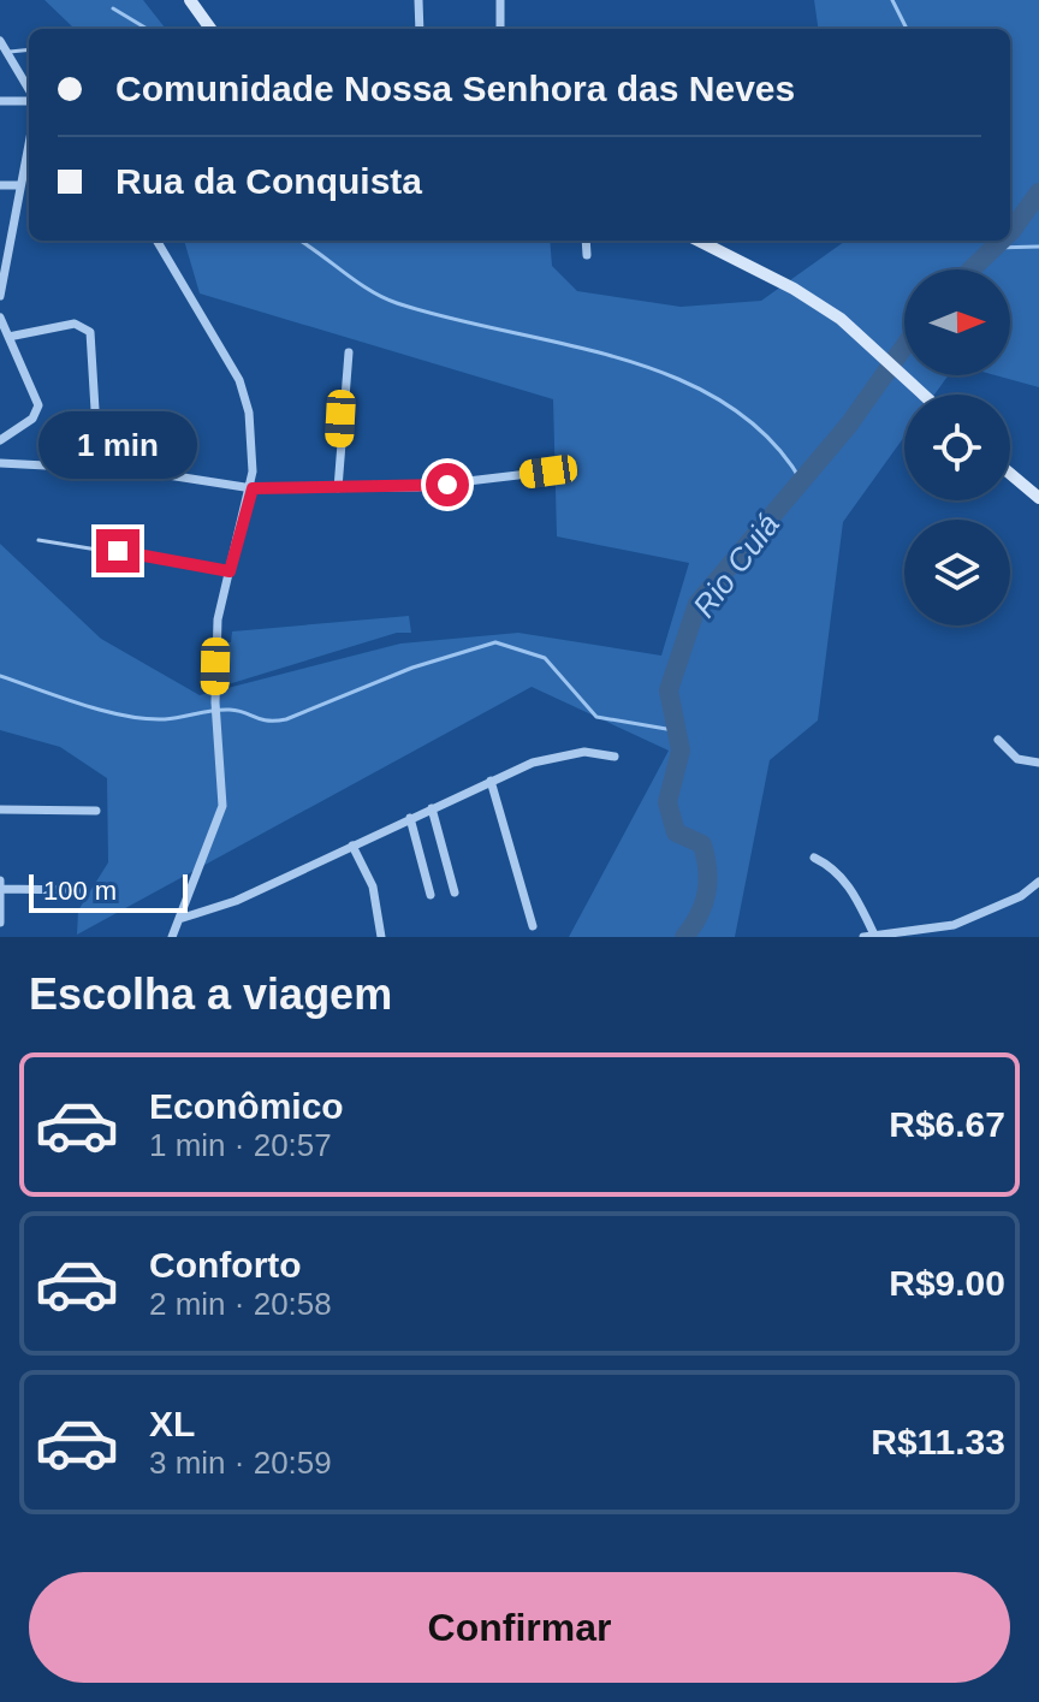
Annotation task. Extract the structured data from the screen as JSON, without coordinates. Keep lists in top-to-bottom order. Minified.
{"water":["Rio Cuiá"],"scale_bar":"100 m","north":"right","page":{"banner":["Comunidade Nossa Senhora das Neves","Rua da Conquista"],"bubble":"1 min","scale":"100 m","heading":"Escolha a viagem","list":[{"name":"Econômico","note":"1 min · 20:57","value":"R$6.67"},{"name":"Conforto","note":"2 min · 20:58","value":"R$9.00"},{"name":"XL","note":"3 min · 20:59","value":"R$11.33"}],"buttons":"Confirmar"}}
